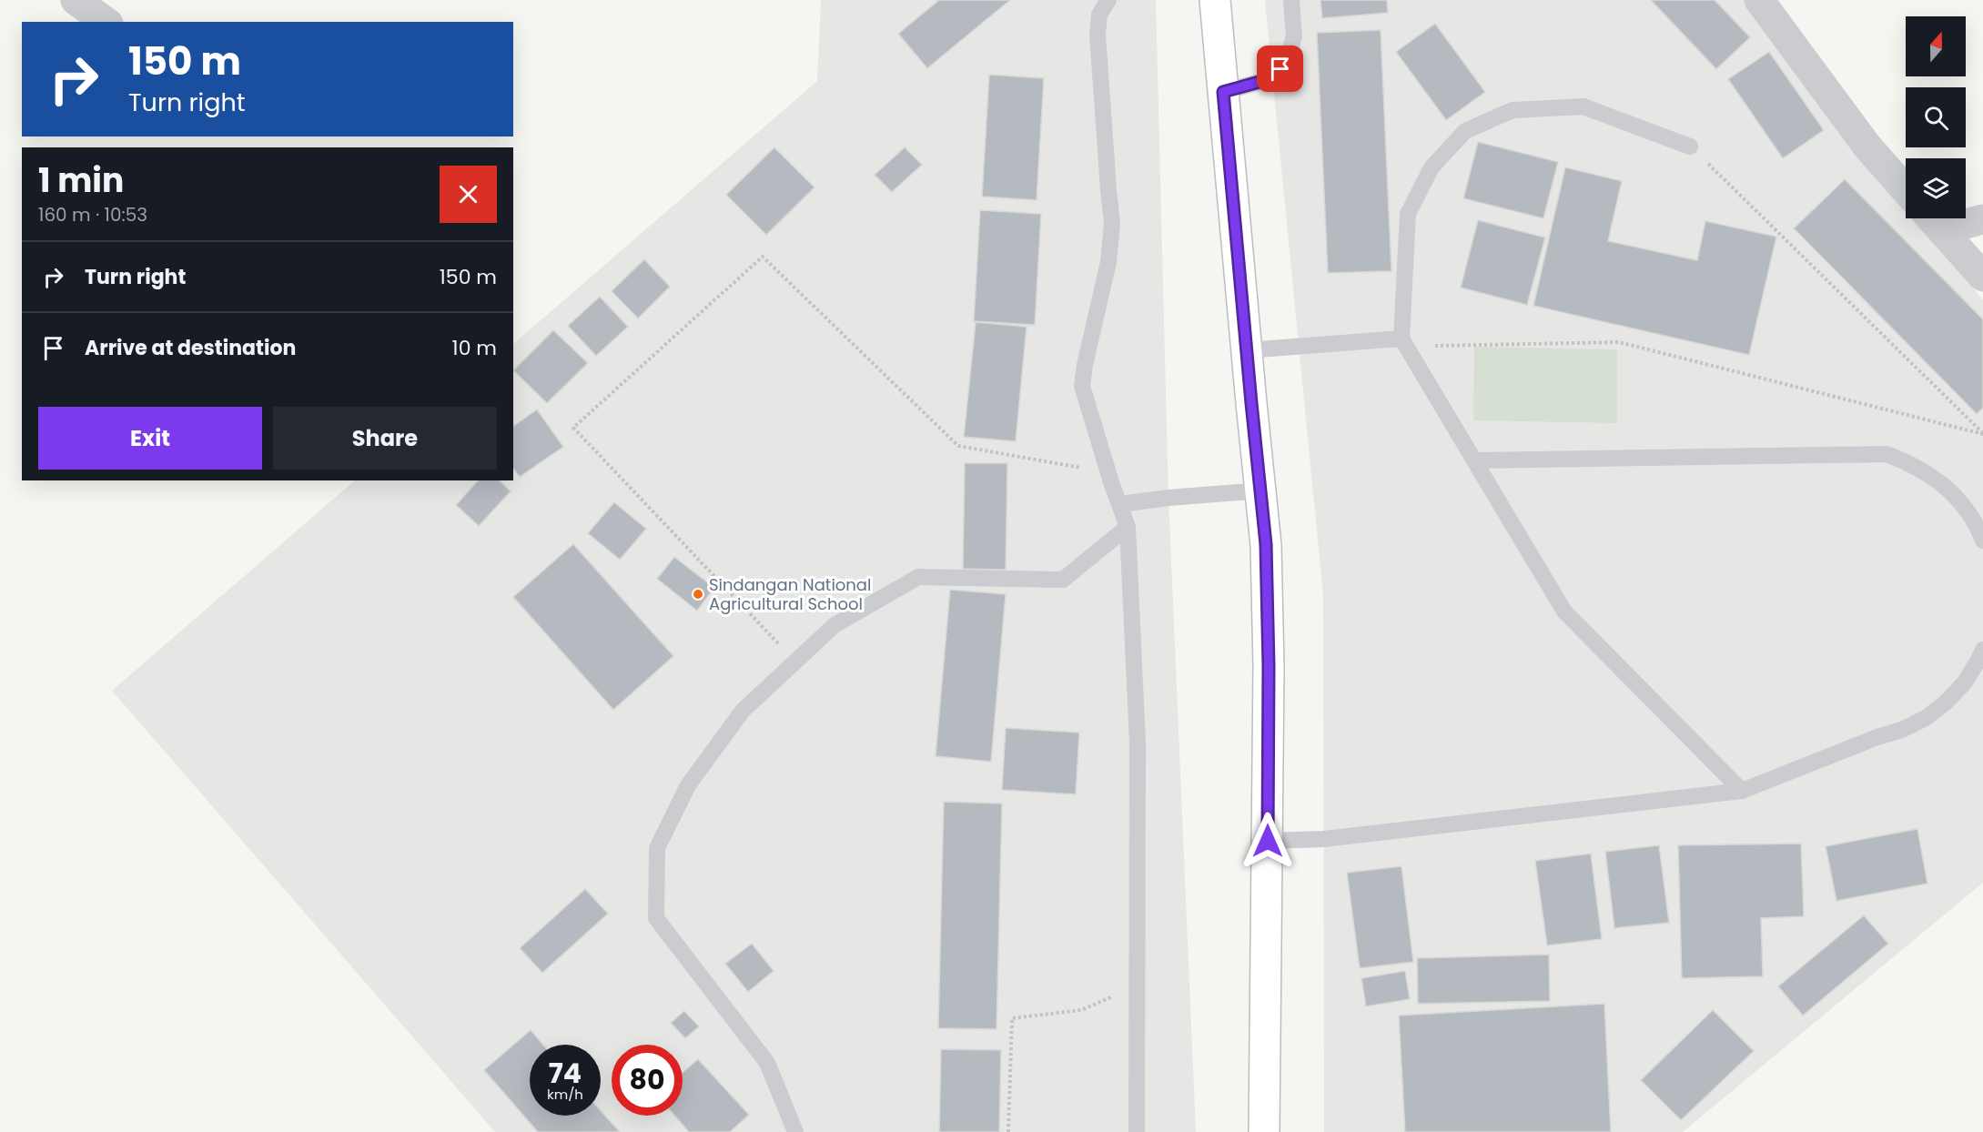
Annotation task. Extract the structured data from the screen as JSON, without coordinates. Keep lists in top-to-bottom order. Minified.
{"places":["Sindangan National Agricultural School"],"north":"top","page":{"turn":["150 m","Turn right"],"heading":["1 min","160 m · 10:53"],"list":[{"name":"Turn right","value":"150 m"},{"name":"Arrive at destination","value":"10 m"}],"buttons":["Exit","Share"],"speed":"74 km/h","limit":"80"}}
